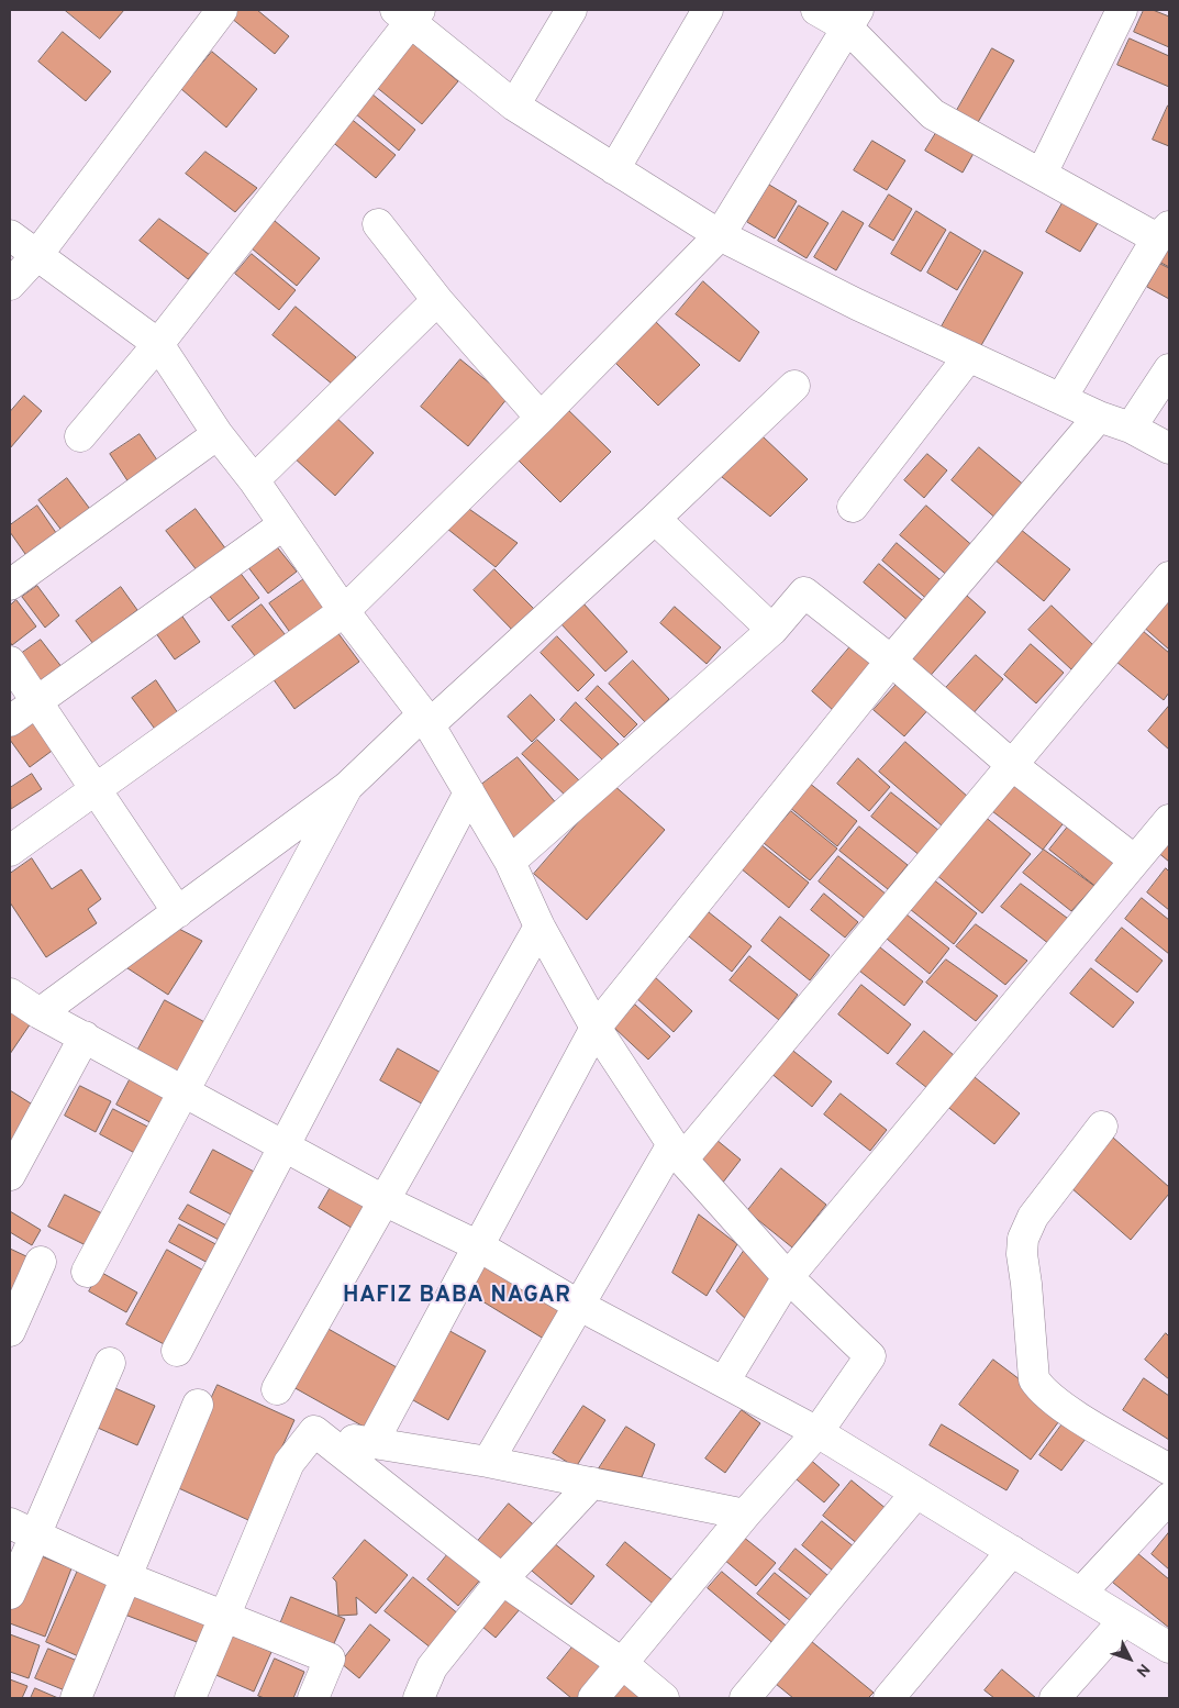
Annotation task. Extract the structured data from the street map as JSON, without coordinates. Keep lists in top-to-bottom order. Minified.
{"districts":["HAFIZ BABA NAGAR"],"north":"bottom right"}
